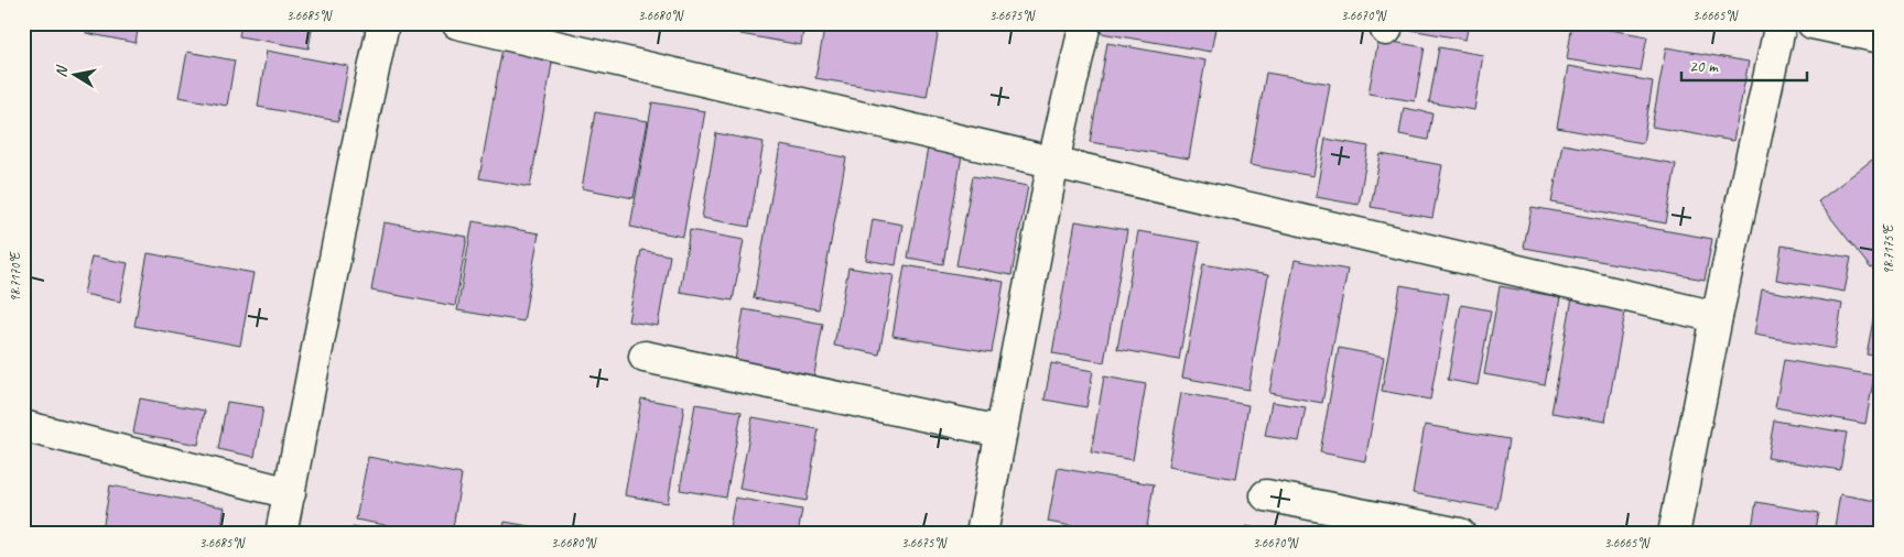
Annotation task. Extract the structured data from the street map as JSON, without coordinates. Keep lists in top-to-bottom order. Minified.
{"scale_bar":"20 m","north":"left","coordinates":["3.6685°N","3.6680°N","3.6675°N","3.6670°N","3.6665°N","98.7175°E","98.7170°E"]}
